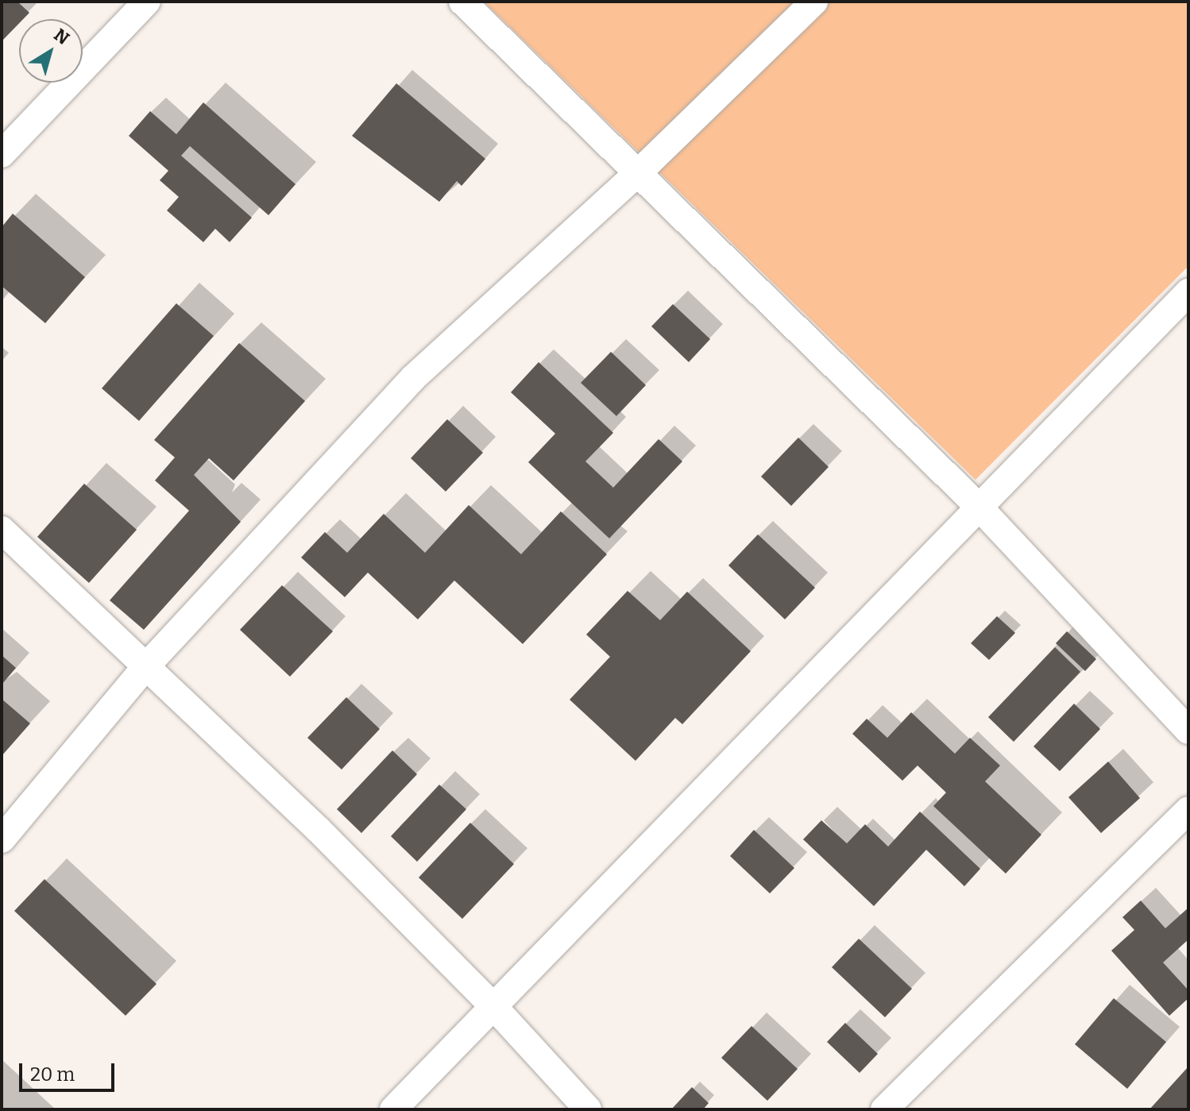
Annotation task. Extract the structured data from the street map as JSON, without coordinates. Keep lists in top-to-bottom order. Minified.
{"scale_bar":"20 m","north":"top right"}
